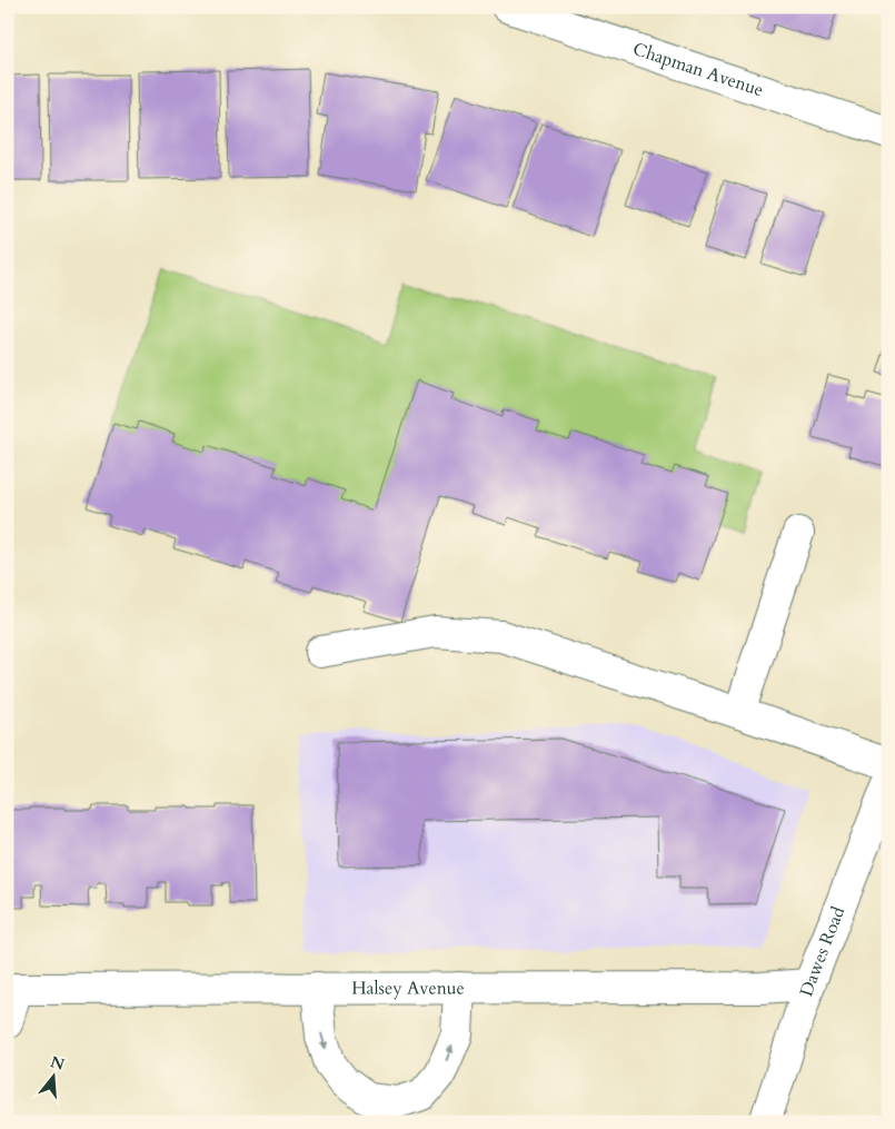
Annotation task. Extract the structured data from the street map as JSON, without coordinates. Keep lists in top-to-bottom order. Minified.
{"streets":{"street":["Chapman Avenue","Dawes Road","Halsey Avenue"]},"crossings":[["Dawes Road","Halsey Avenue"]],"north":"top"}
